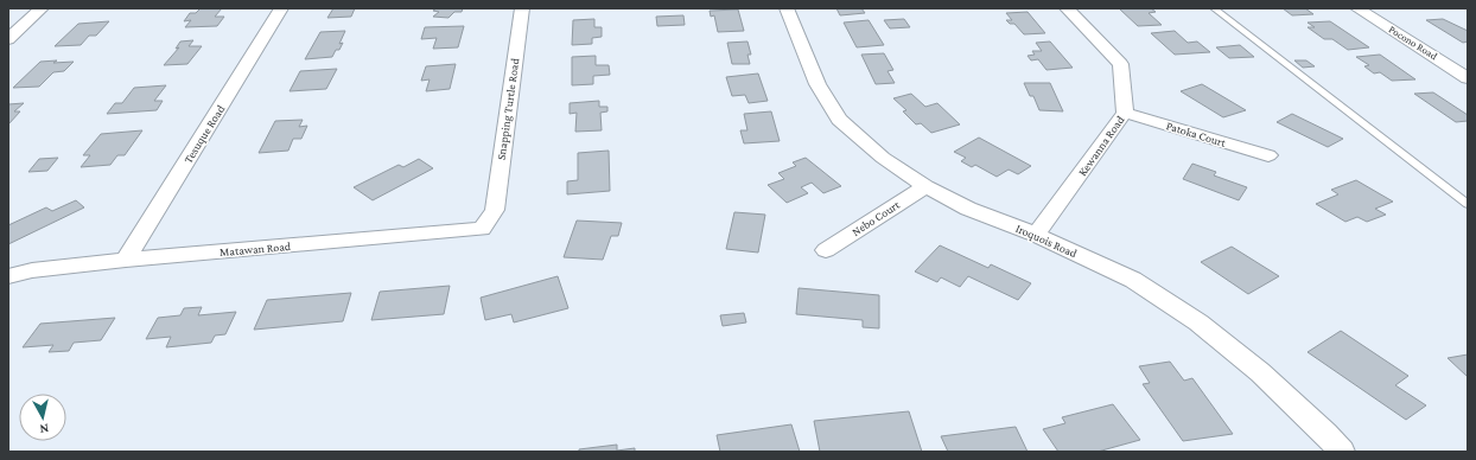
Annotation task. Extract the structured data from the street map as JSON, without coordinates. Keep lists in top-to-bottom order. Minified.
{"streets":{"street":["Pocono Road","Snapping Turtle Road","Tesuque Road","Patoka Court","Kewanna Road","Nebo Court","Iroquois Road","Matawan Road"]},"crossings":[["Snapping Turtle Road","Matawan Road"],["Tesuque Road","Matawan Road"],["Patoka Court","Kewanna Road"],["Kewanna Road","Iroquois Road"],["Nebo Court","Iroquois Road"]],"north":"bottom"}
